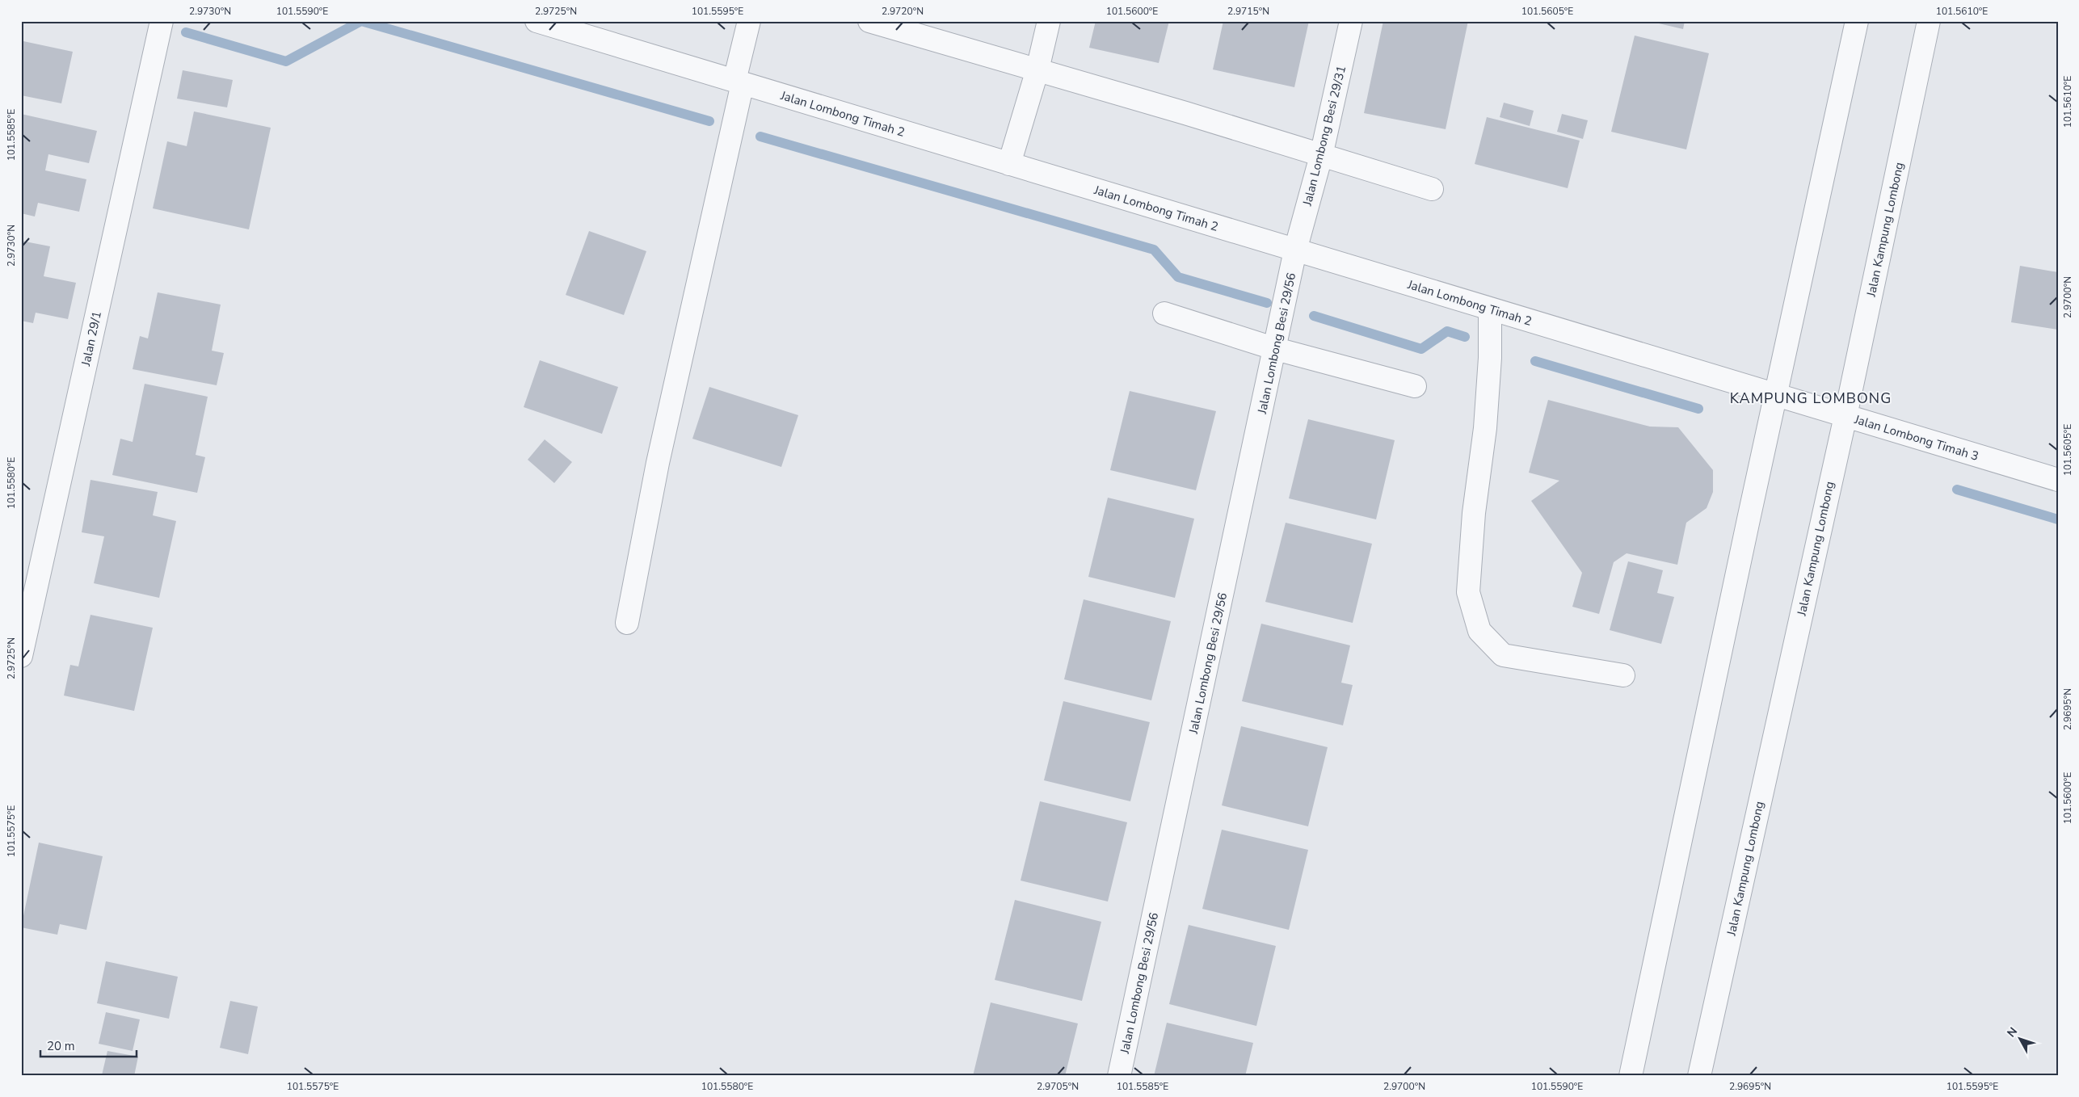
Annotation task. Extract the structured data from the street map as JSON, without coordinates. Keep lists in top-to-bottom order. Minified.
{"streets":{"street":["Jalan Lombong Timah 2","Jalan Lombong Besi 29/31","Jalan Kampung Lombong","Jalan 29/1","Jalan Lombong Besi 29/56","Jalan Lombong Timah 3"]},"crossings":[["Jalan Lombong Timah 2","Jalan Lombong Besi 29/31"],["Jalan Lombong Timah 2","Jalan Lombong Besi 29/56"],["Jalan Lombong Timah 2","Jalan Lombong Timah 3"],["Jalan Lombong Besi 29/31","Jalan Lombong Besi 29/56"],["Jalan Kampung Lombong","Jalan Lombong Timah 3"]],"districts":["KAMPUNG LOMBONG"],"scale_bar":"20 m","north":"top left","coordinates":["2.9730°N","101.5590°E","2.9725°N","101.5595°E","2.9720°N","101.5600°E","2.9715°N","101.5605°E","101.5610°E","101.5585°E","2.9700°N","101.5580°E","2.9695°N","101.5575°E","2.9705°N"]}
